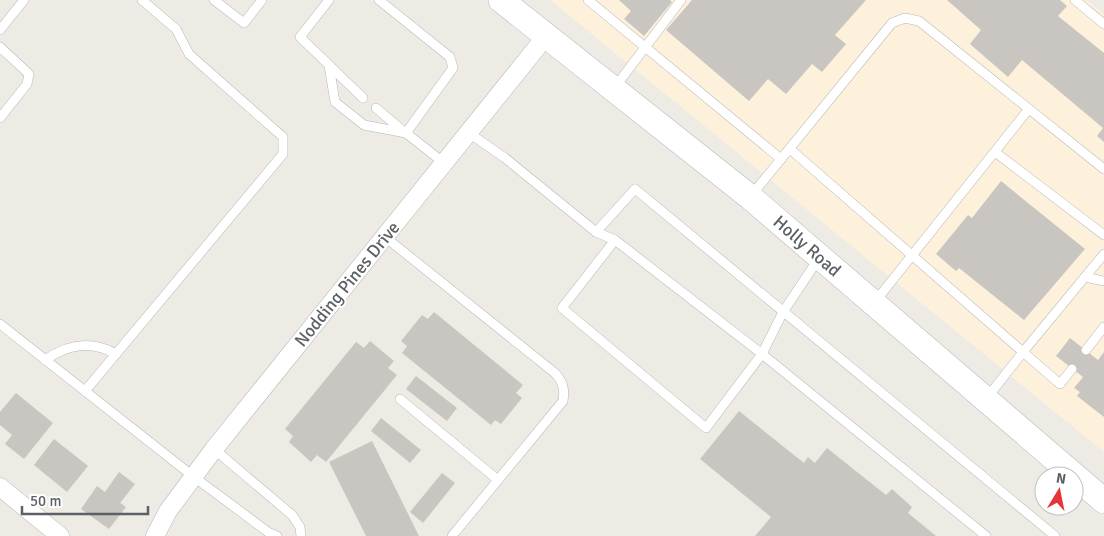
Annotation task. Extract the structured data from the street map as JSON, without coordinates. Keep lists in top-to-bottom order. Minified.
{"streets":{"main road":["Holly Road"],"street":["Nodding Pines Drive"]},"crossings":[["Holly Road","Nodding Pines Drive"]],"scale_bar":"50 m","north":"top"}
